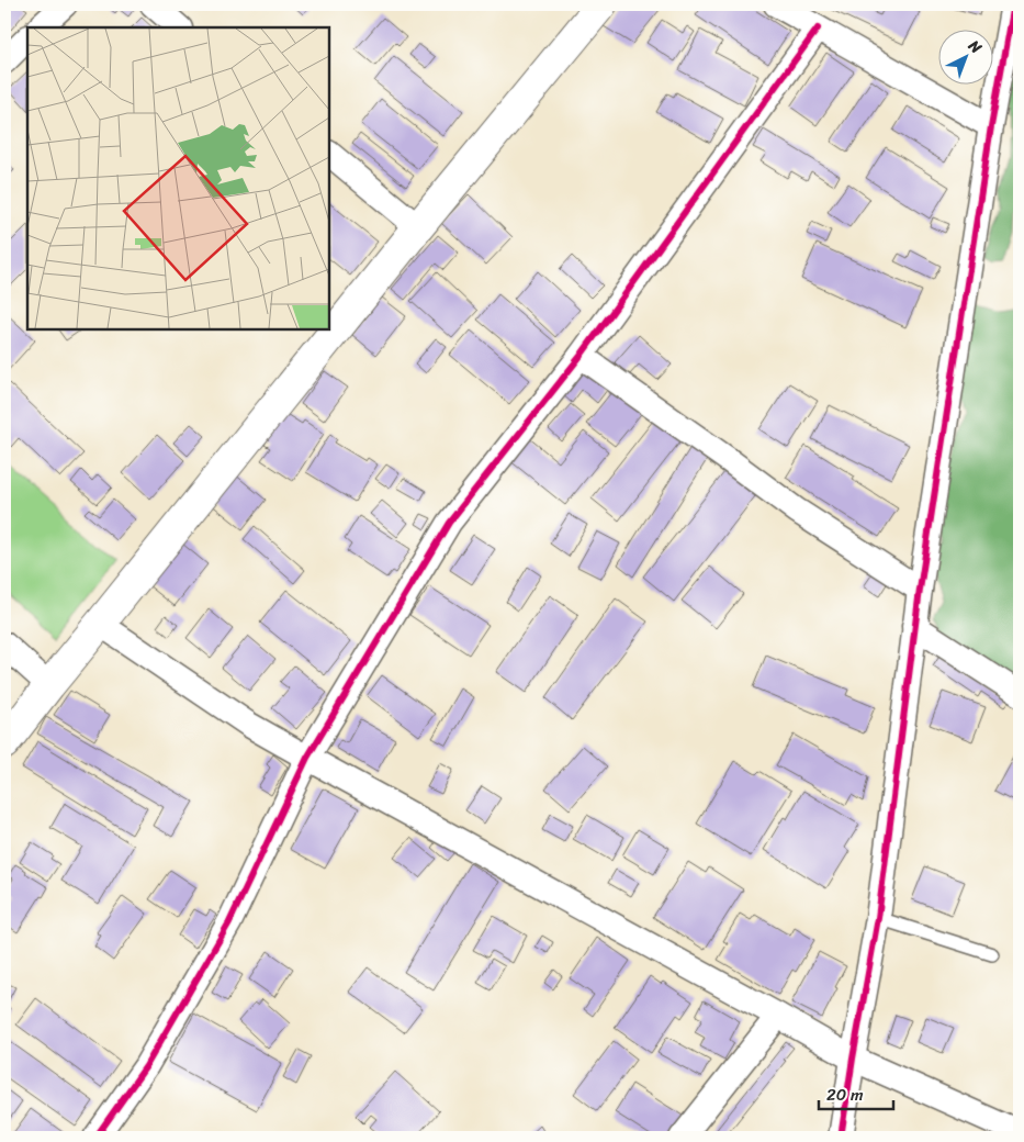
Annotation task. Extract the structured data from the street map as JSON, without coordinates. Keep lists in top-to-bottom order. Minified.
{"scale_bar":"20 m","north":"top right"}
